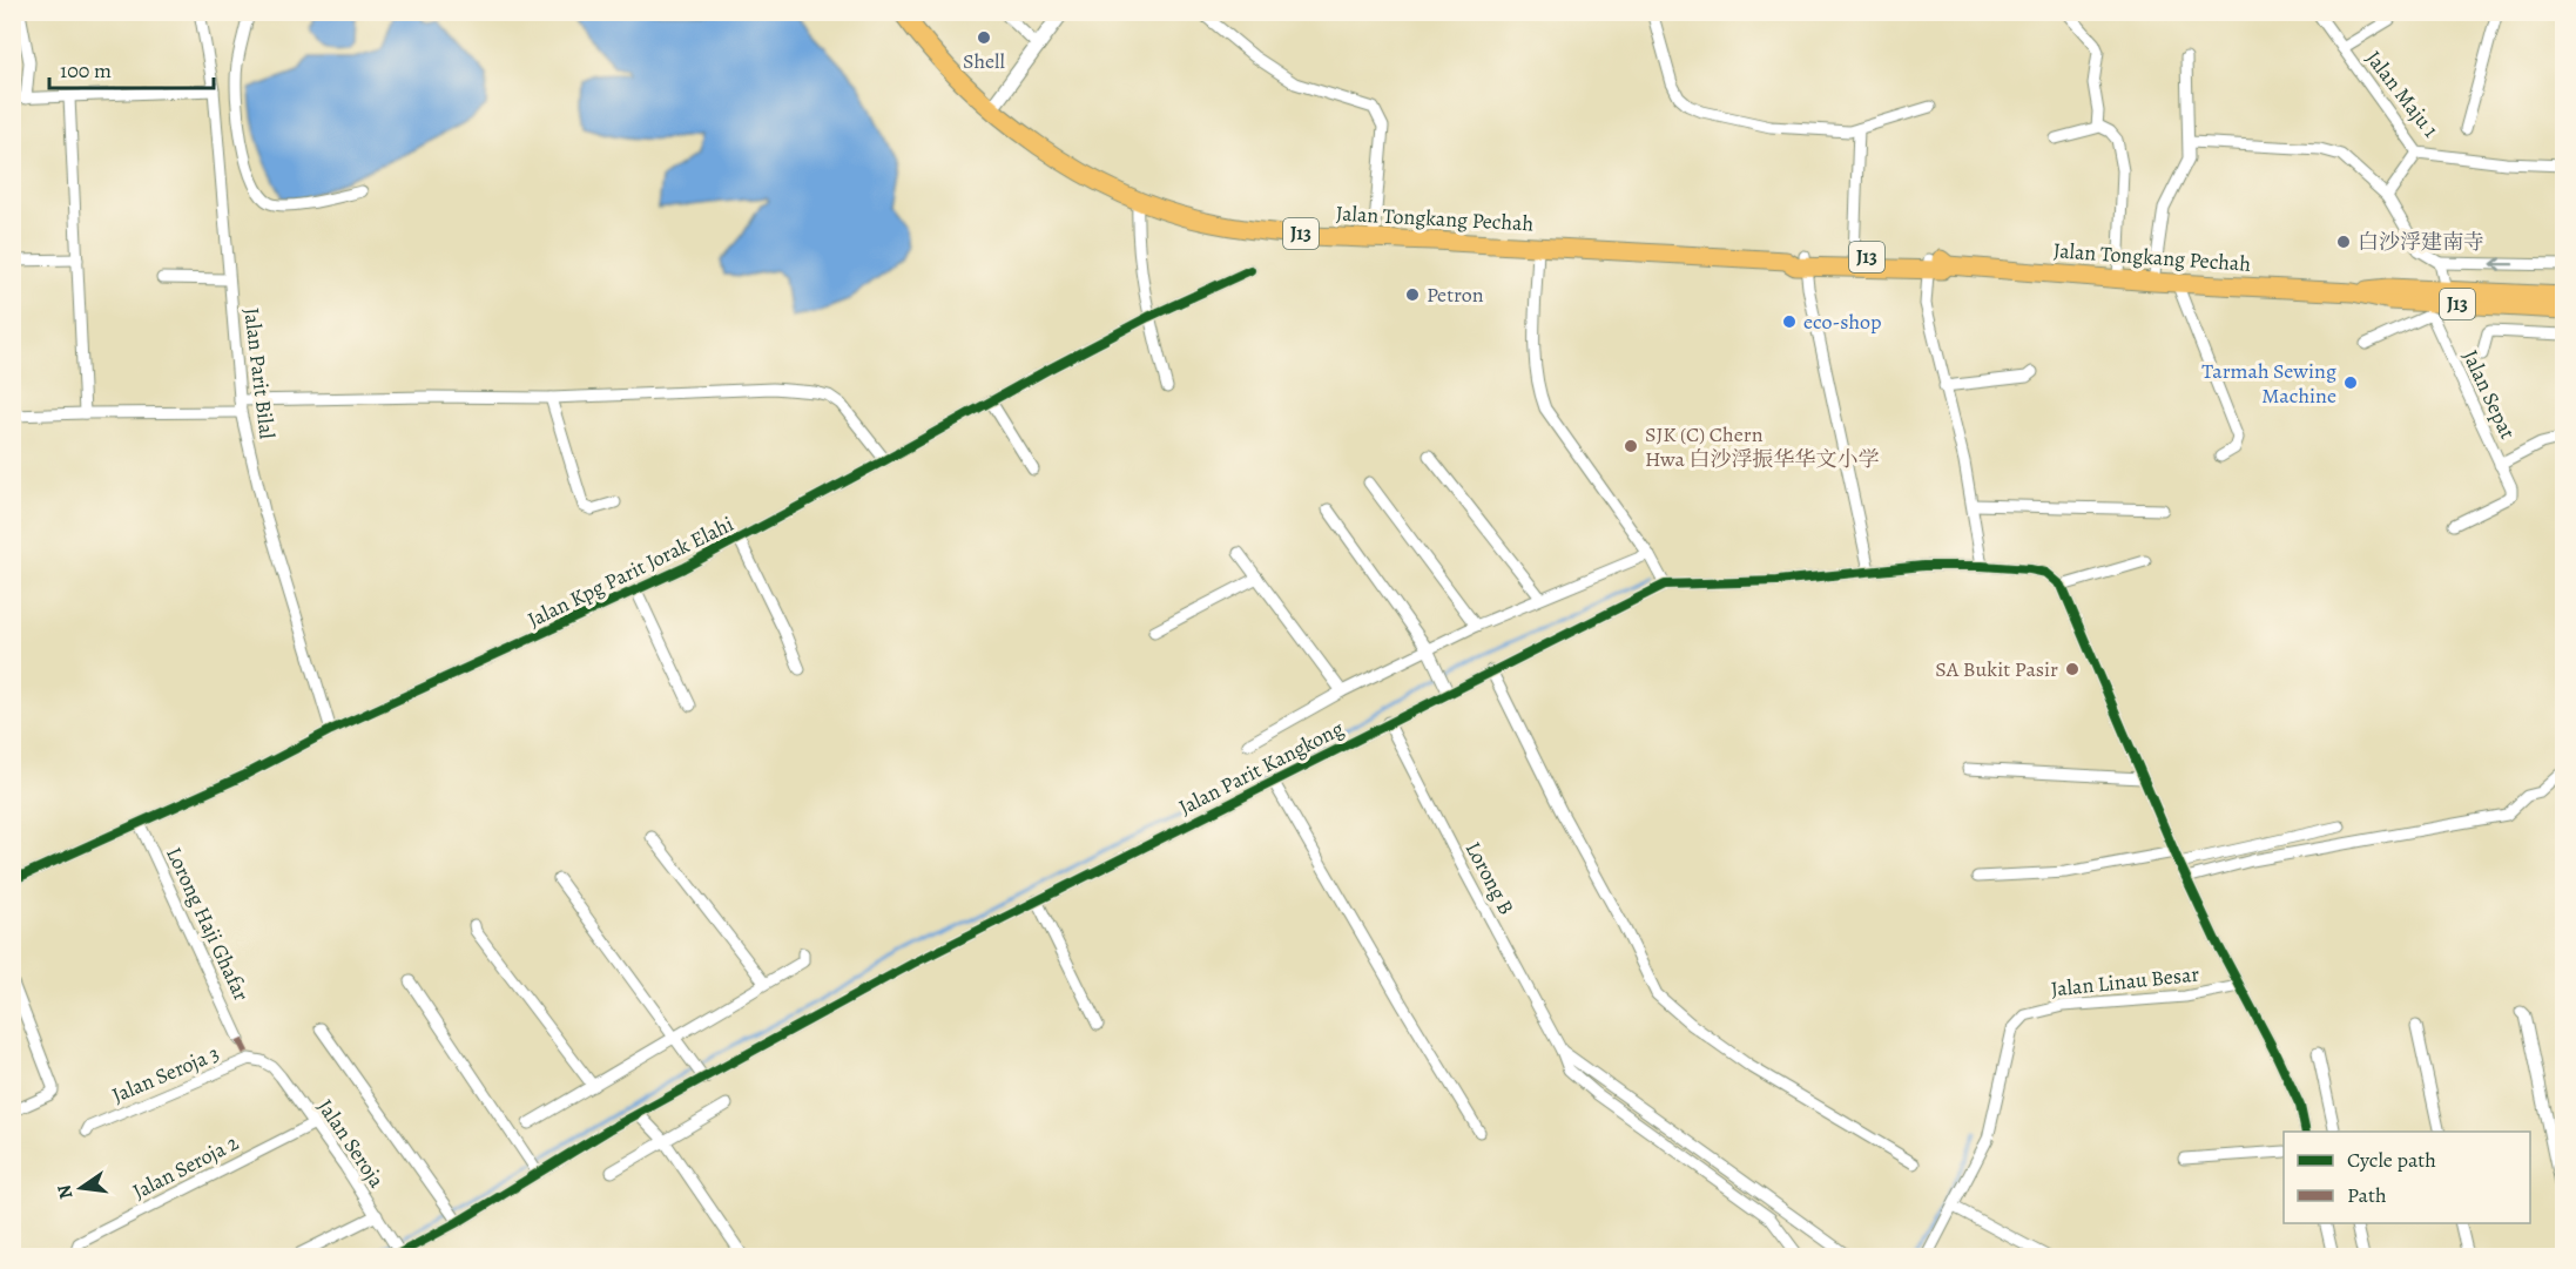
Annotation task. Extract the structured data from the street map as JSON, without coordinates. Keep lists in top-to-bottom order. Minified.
{"streets":{"main road":["Jalan Tongkang Pechah","J13"],"street":["Jalan Maju 1","Jalan Parit Bilal","Jalan Sepat","Jalan Kpg Parit Jorak Elahi","Jalan Parit Kangkong","Lorong B","Lorong Haji Ghafar","Jalan Linau Besar","Jalan Seroja 3","Jalan Seroja","Jalan Seroja 2"]},"crossings":[["Jalan Tongkang Pechah","Jalan Sepat"],["Jalan Parit Bilal","Jalan Kpg Parit Jorak Elahi"],["Jalan Kpg Parit Jorak Elahi","Lorong Haji Ghafar"],["Jalan Parit Kangkong","Lorong B"],["Jalan Parit Kangkong","Jalan Seroja"],["Jalan Seroja 3","Jalan Seroja"],["Jalan Seroja","Jalan Seroja 2"]],"places":["Shell","白沙浮建南寺","Petron","eco-shop","Tarmah Sewing Machine","SJK (C) Chern Hwa 白沙浮振华华文小学","SA Bukit Pasir"],"legend":["Cycle path","Path"],"scale_bar":"100 m","north":"left"}
